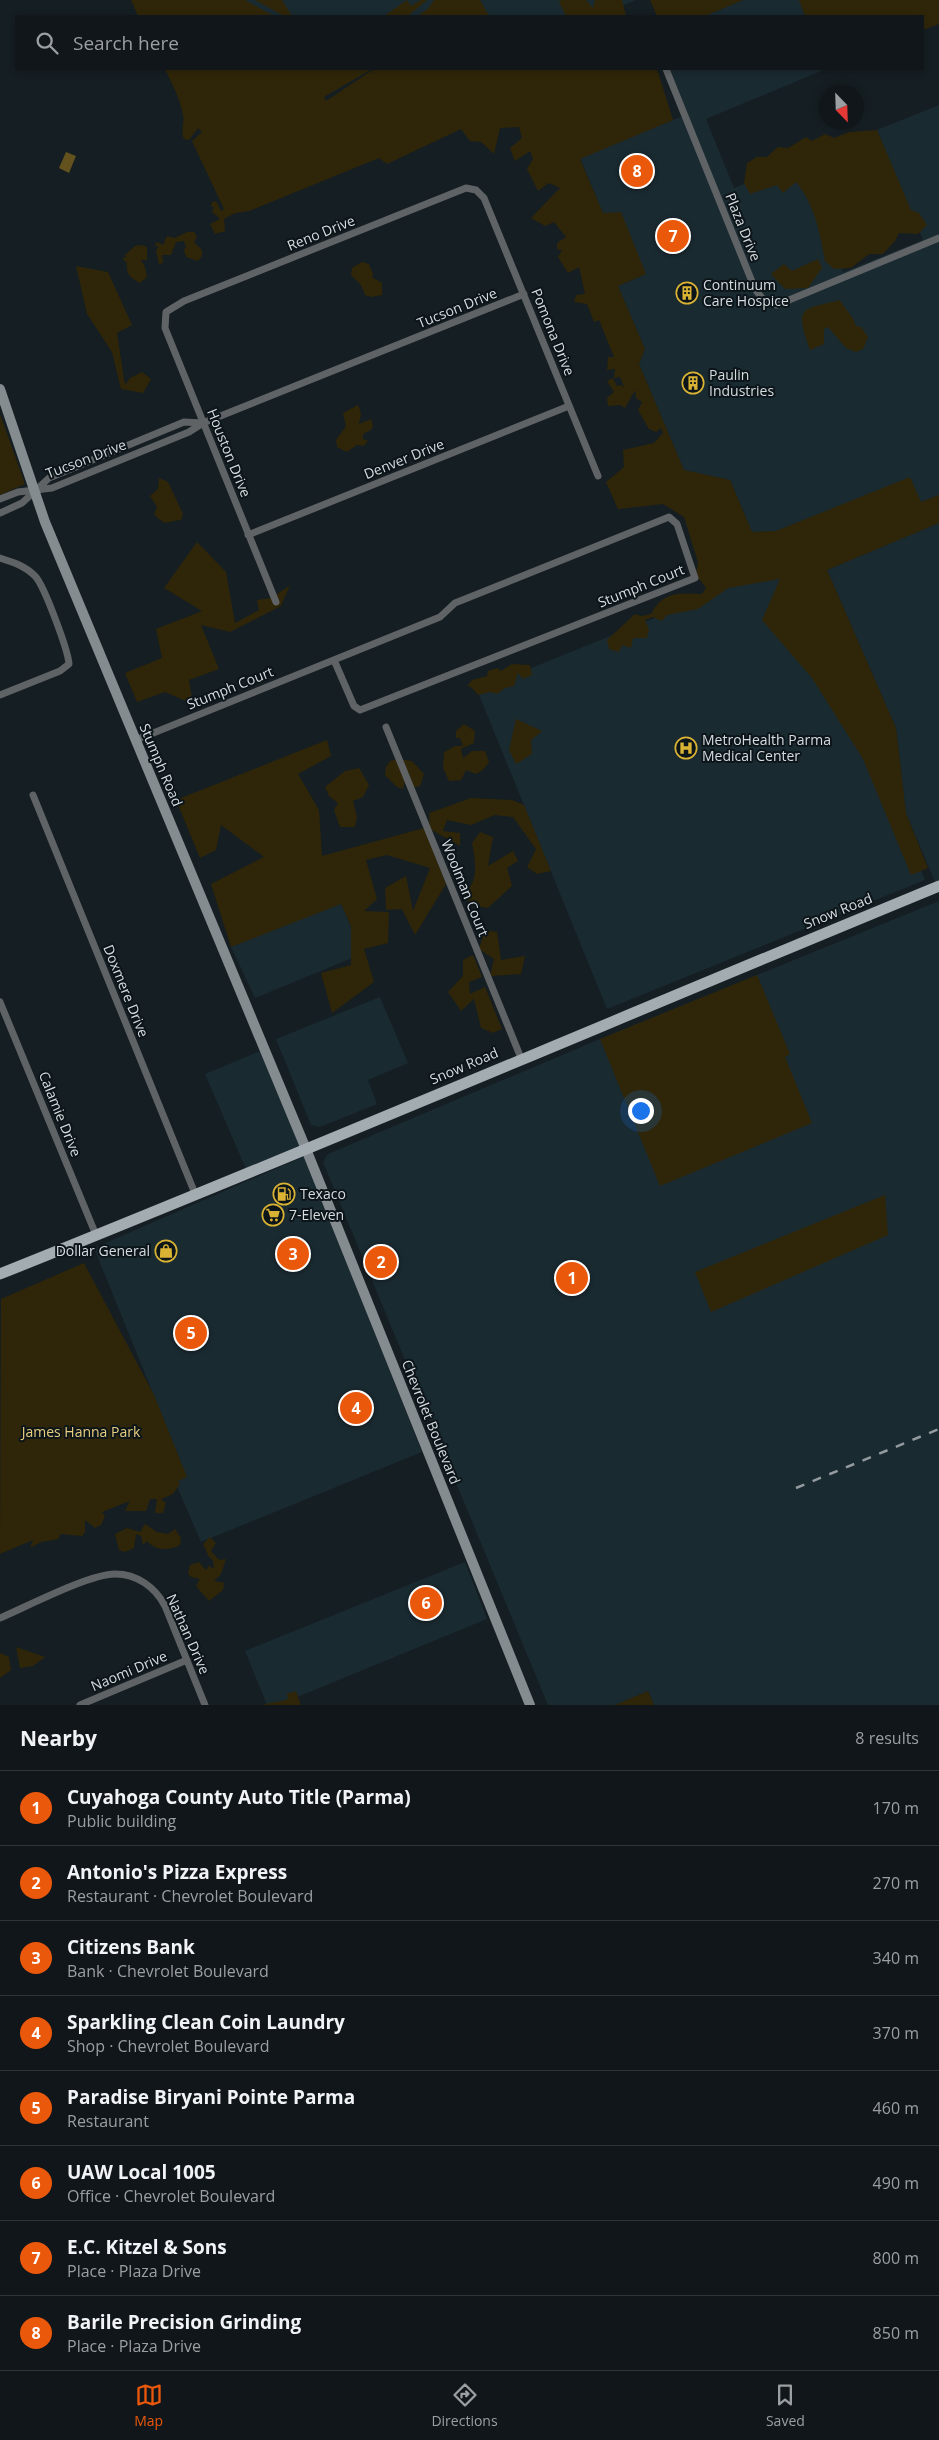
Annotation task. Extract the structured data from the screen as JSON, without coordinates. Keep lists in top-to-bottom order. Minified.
{"streets":{"main road":["Stumph Road","Snow Road","Chevrolet Boulevard"],"street":["Plaza Drive","Reno Drive","Tucson Drive","Pomona Drive","Houston Drive","Denver Drive","Stumph Court","Woolman Court","Doxmere Drive","Calamie Drive","Nathan Drive","Naomi Drive"]},"crossings":[["Reno Drive","Pomona Drive"],["Reno Drive","Houston Drive"],["Tucson Drive","Pomona Drive"],["Tucson Drive","Houston Drive"],["Tucson Drive","Stumph Road"],["Pomona Drive","Denver Drive"],["Houston Drive","Denver Drive"],["Stumph Court","Stumph Road"],["Stumph Road","Snow Road"],["Stumph Road","Chevrolet Boulevard"],["Woolman Court","Snow Road"],["Snow Road","Doxmere Drive"],["Snow Road","Calamie Drive"],["Snow Road","Chevrolet Boulevard"],["Nathan Drive","Naomi Drive"]],"parks":["James Hanna Park"],"places":{"building":["Continuum Care Hospice","Paulin Industries"],"hospital":["MetroHealth Parma Medical Center"],"fuel station":["Texaco"],"supermarket":["7-Eleven"],"shop":["Dollar General"]},"north":"bottom right","page":{"search":"Search here","pins":["8","7","3","2","1","5","4","6"],"heading":["Nearby","8 results"],"list":[{"mark":"1","name":"Cuyahoga County Auto Title (Parma)","note":"Public building","value":"170 m"},{"mark":"2","name":"Antonio's Pizza Express","note":"Restaurant · Chevrolet Boulevard","value":"270 m"},{"mark":"3","name":"Citizens Bank","note":"Bank · Chevrolet Boulevard","value":"340 m"},{"mark":"4","name":"Sparkling Clean Coin Laundry","note":"Shop · Chevrolet Boulevard","value":"370 m"},{"mark":"5","name":"Paradise Biryani Pointe Parma","note":"Restaurant","value":"460 m"},{"mark":"6","name":"UAW Local 1005","note":"Office · Chevrolet Boulevard","value":"490 m"},{"mark":"7","name":"E.C. Kitzel & Sons","note":"Place · Plaza Drive","value":"800 m"},{"mark":"8","name":"Barile Precision Grinding","note":"Place · Plaza Drive","value":"850 m"}],"nav":["Map","Directions","Saved"]}}
